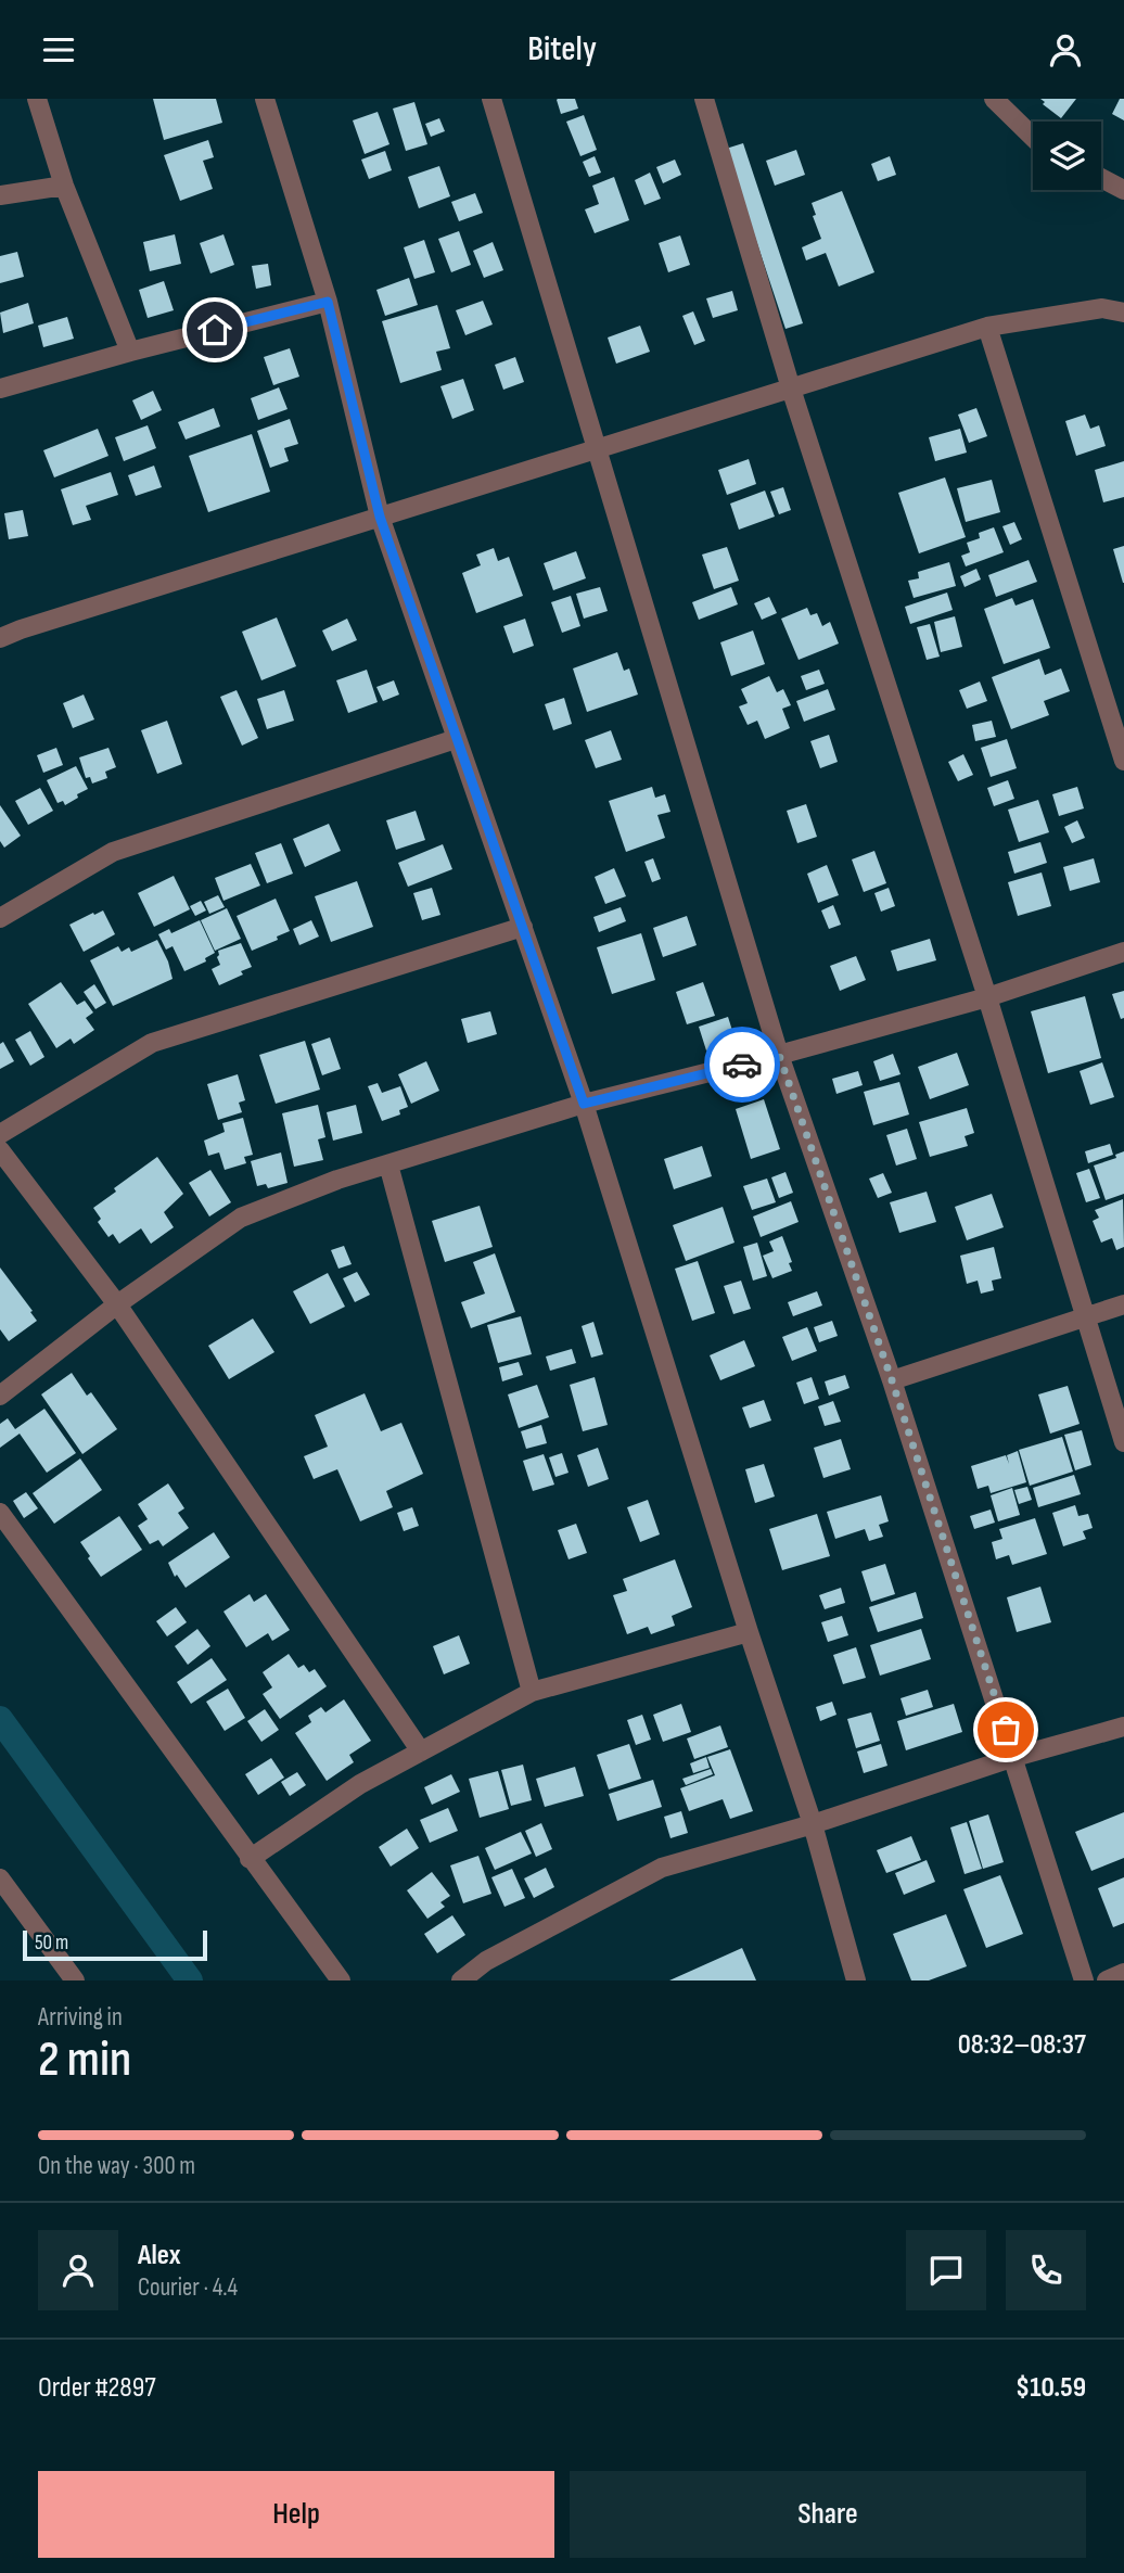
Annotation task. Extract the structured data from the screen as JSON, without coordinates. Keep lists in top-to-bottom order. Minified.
{"scale_bar":"50 m","page":{"header":"Bitely","scale":"50 m","heading":["2 min","Arriving in","08:32–08:37"],"panel":["Alex","Courier · 4.4","Order #2897","$10.59"],"bar":"On the way · 300 m","buttons":["Help","Share"]}}
